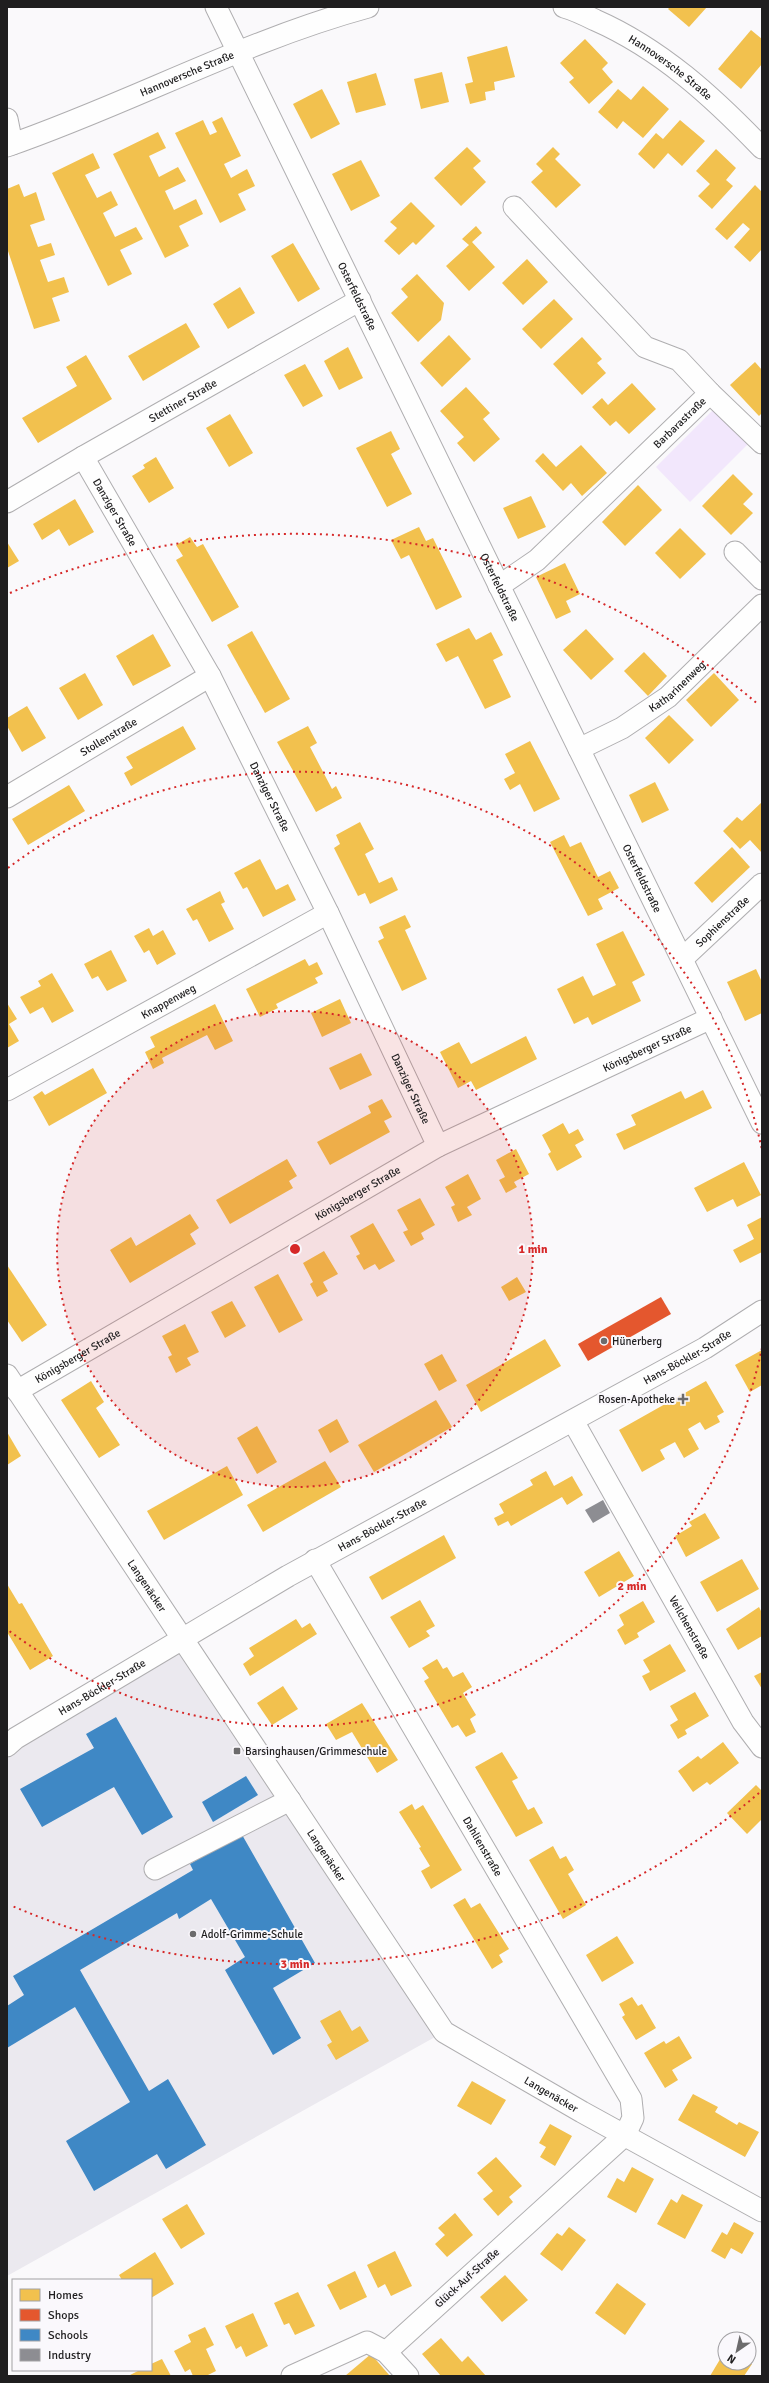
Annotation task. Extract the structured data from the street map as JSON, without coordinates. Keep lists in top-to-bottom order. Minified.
{"streets":{"street":["Hannoversche Straße","Osterfeldstraße","Stettiner Straße","Barbarastraße","Danziger Straße","Katharinenweg","Stollenstraße","Sophienstraße","Knappenweg","Königsberger Straße","Hans-Böckler-Straße","Langenäcker","Veilchenstraße","Dahlienstraße","Glück-Auf-Straße"]},"crossings":[["Hannoversche Straße","Osterfeldstraße"],["Osterfeldstraße","Stettiner Straße"],["Osterfeldstraße","Barbarastraße"],["Osterfeldstraße","Katharinenweg"],["Osterfeldstraße","Sophienstraße"],["Osterfeldstraße","Königsberger Straße"],["Stettiner Straße","Danziger Straße"],["Danziger Straße","Stollenstraße"],["Danziger Straße","Knappenweg"],["Danziger Straße","Königsberger Straße"],["Königsberger Straße","Langenäcker"],["Hans-Böckler-Straße","Langenäcker"],["Hans-Böckler-Straße","Veilchenstraße"],["Hans-Böckler-Straße","Dahlienstraße"],["Langenäcker","Dahlienstraße"],["Langenäcker","Glück-Auf-Straße"],["Dahlienstraße","Glück-Auf-Straße"]],"places":{"other":["Hünerberg","Adolf-Grimme-Schule"],"health":["Rosen-Apotheke"],"transit":["Barsinghausen/Grimmeschule"]},"legend":["Homes","Shops","Schools","Industry"],"north":"bottom left","rings":["1 min","2 min","3 min"]}
